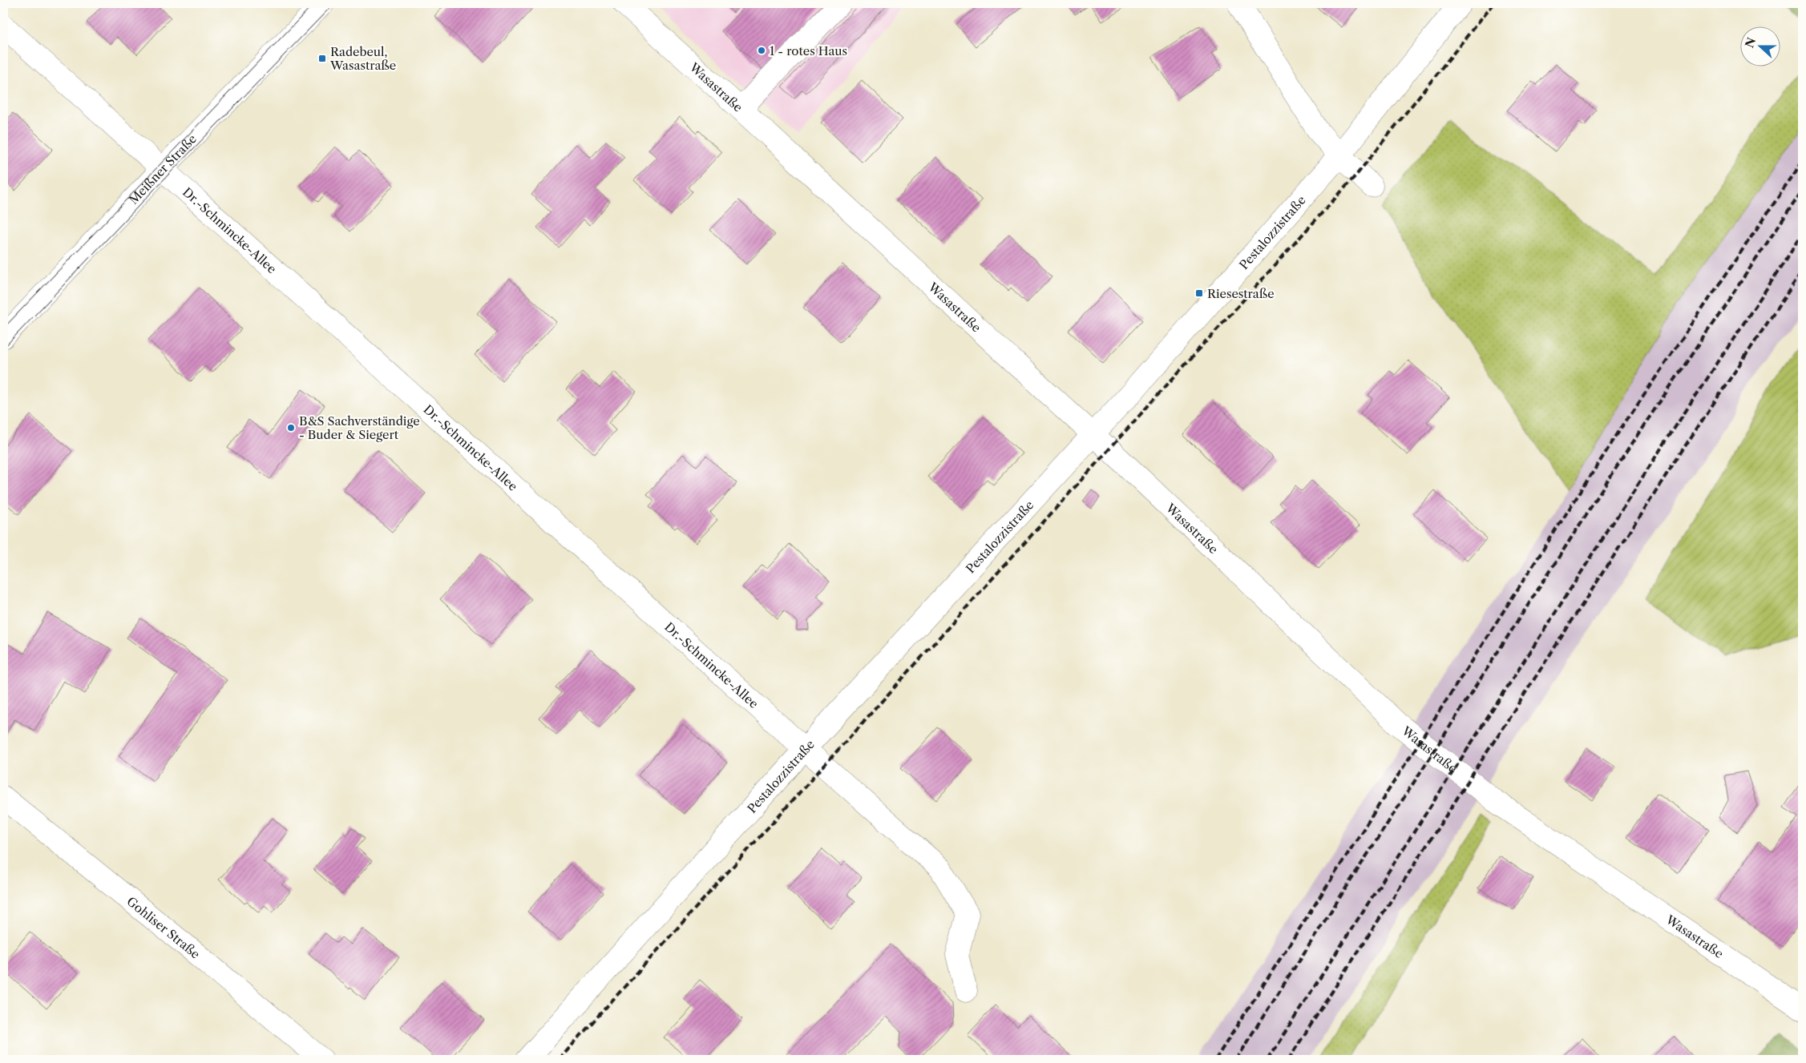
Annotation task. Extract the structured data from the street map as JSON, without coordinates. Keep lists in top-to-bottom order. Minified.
{"streets":{"street":["Wasastraße","Meißner Straße","Dr.-Schmincke-Allee","Pestalozzistraße","Gohliser Straße"]},"crossings":[["Wasastraße","Pestalozzistraße"],["Meißner Straße","Dr.-Schmincke-Allee"],["Dr.-Schmincke-Allee","Pestalozzistraße"]],"places":{"other":["1 - rotes Haus","B&S Sachverständige - Buder & Siegert"],"transit":["Radebeul, Wasastraße","Riesestraße"]},"north":"left"}
